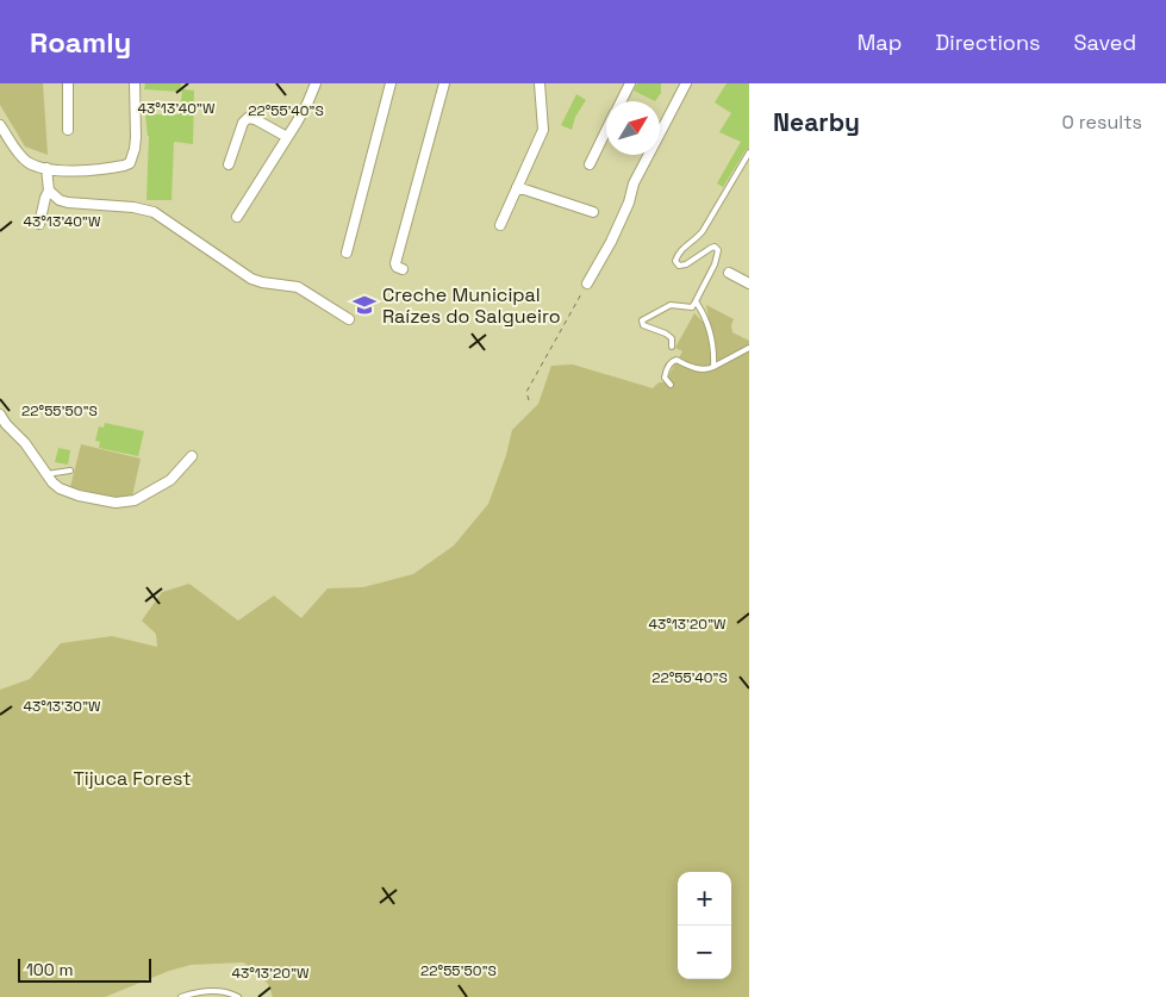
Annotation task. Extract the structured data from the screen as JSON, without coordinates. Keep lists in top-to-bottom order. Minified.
{"parks":["Tijuca Forest"],"places":{"school or university":["Creche Municipal Raízes do Salgueiro"]},"scale_bar":"100 m","north":"top right","page":{"header":"Roamly","nav":["Map","Directions","Saved"],"heading":["Nearby","0 results"],"map_buttons":["+","−"],"scale":"100 m"},"coordinates":["43°13'40\"W","22°55'40\"S","22°55'50\"S","43°13'20\"W","43°13'30\"W"]}
